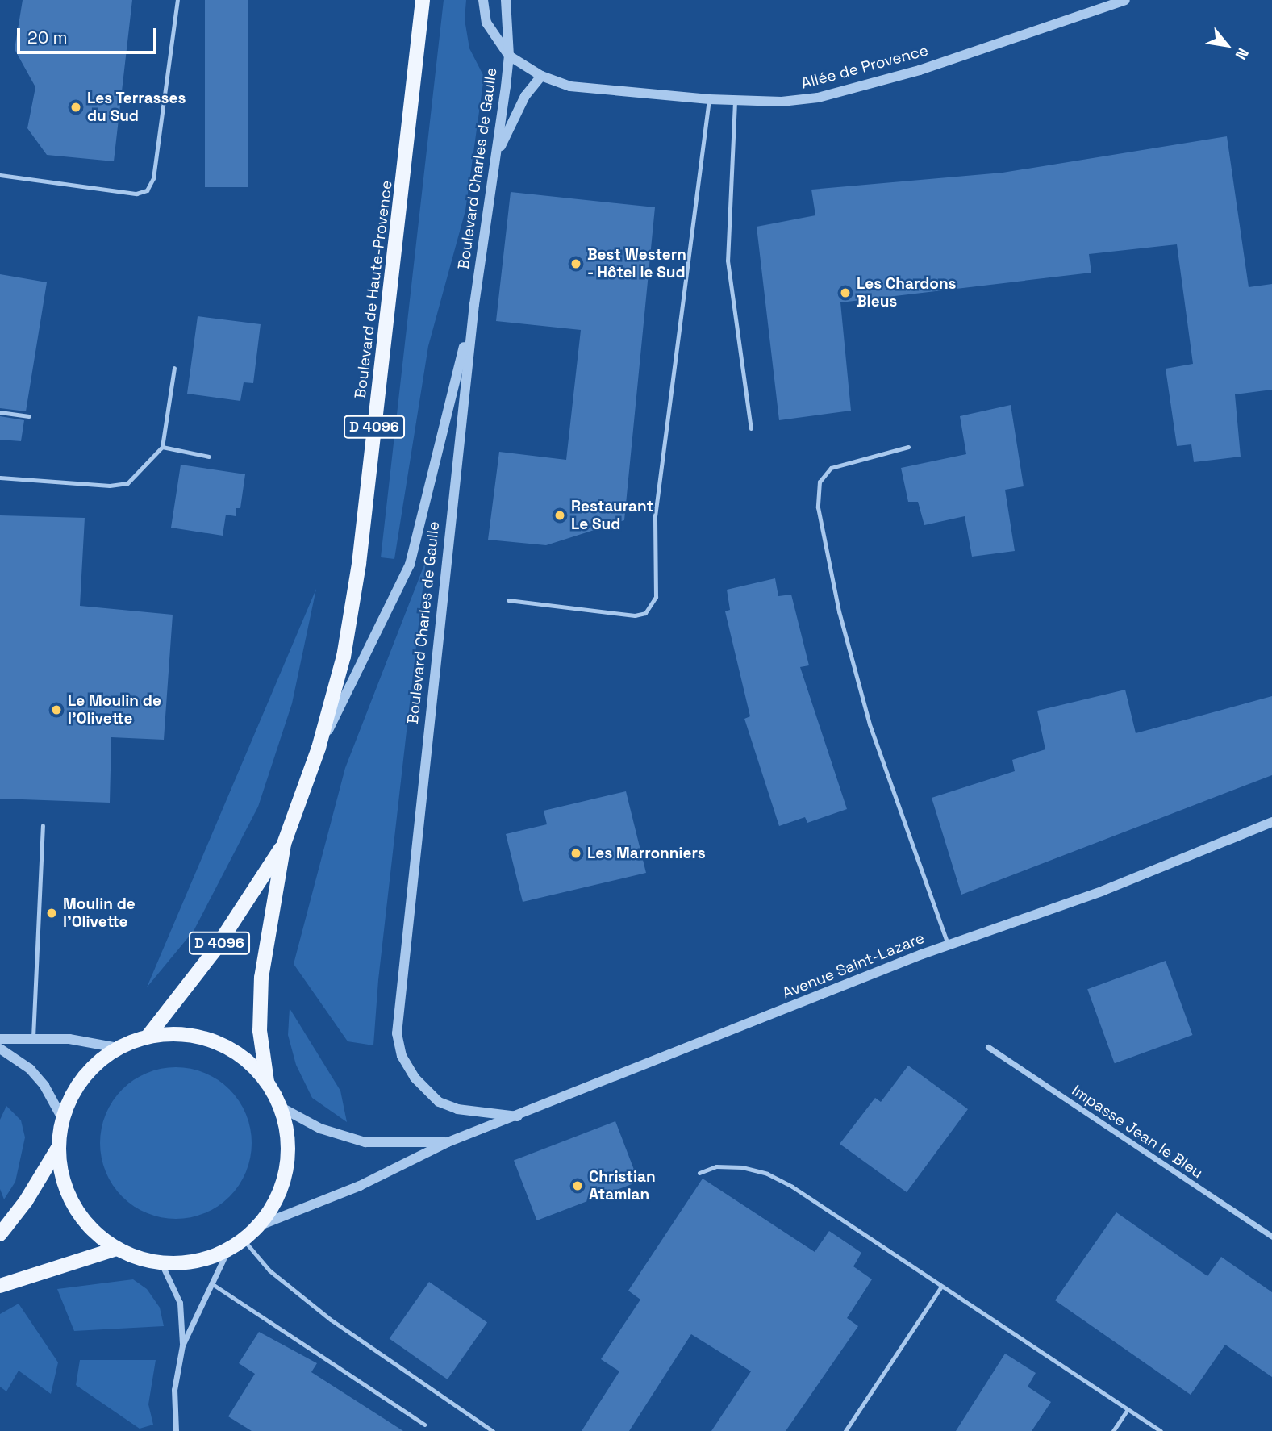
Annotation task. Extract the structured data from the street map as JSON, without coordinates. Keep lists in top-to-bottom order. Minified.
{"streets":{"main road":["Boulevard de Haute-Provence","D 4096"],"street":["Allée de Provence","Boulevard Charles de Gaulle","Avenue Saint-Lazare","Impasse Jean le Bleu"]},"crossings":[["Allée de Provence","Boulevard Charles de Gaulle"],["Boulevard Charles de Gaulle","Avenue Saint-Lazare"]],"places":["Les Terrasses du Sud","Best Western - Hôtel le Sud","Les Chardons Bleus","Restaurant Le Sud","Le Moulin de l'Olivette","Les Marronniers","Moulin de l'Olivette","Christian Atamian"],"scale_bar":"20 m","north":"bottom right"}
